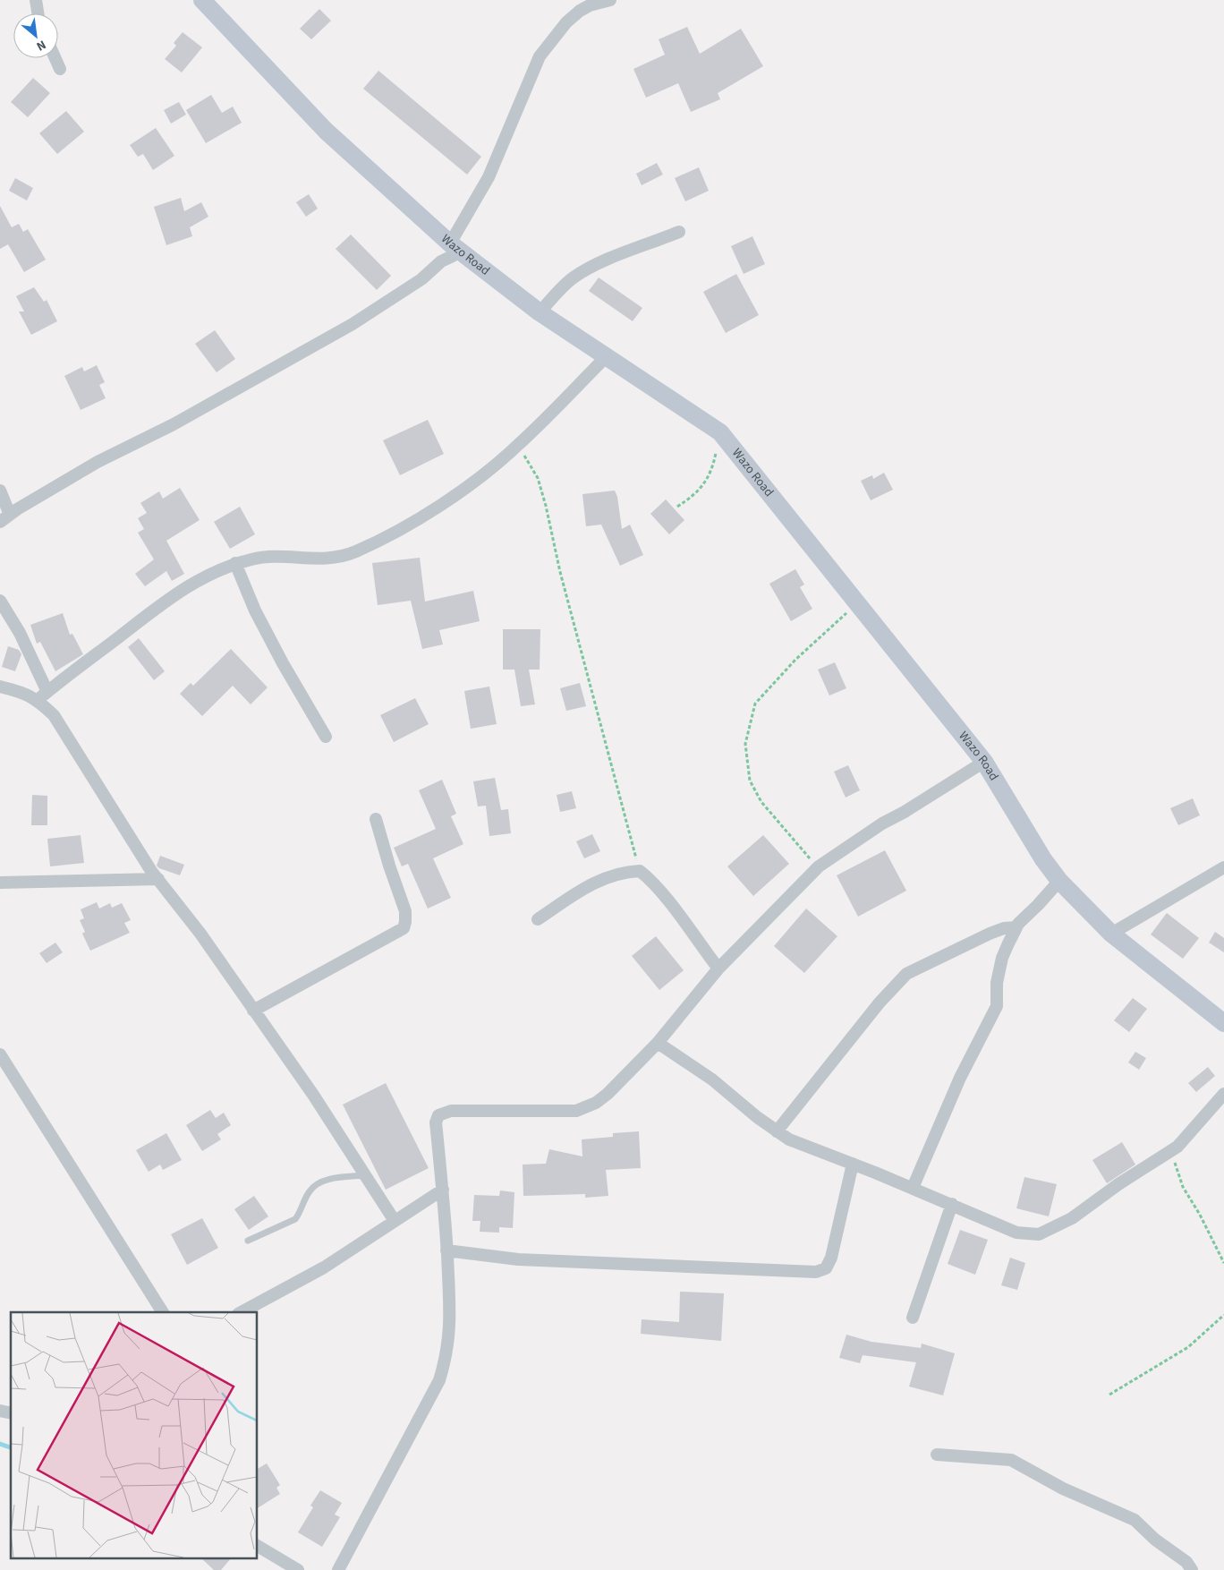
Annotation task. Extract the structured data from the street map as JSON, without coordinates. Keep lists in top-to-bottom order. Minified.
{"streets":{"main road":["Wazo Road"]},"north":"bottom right"}
